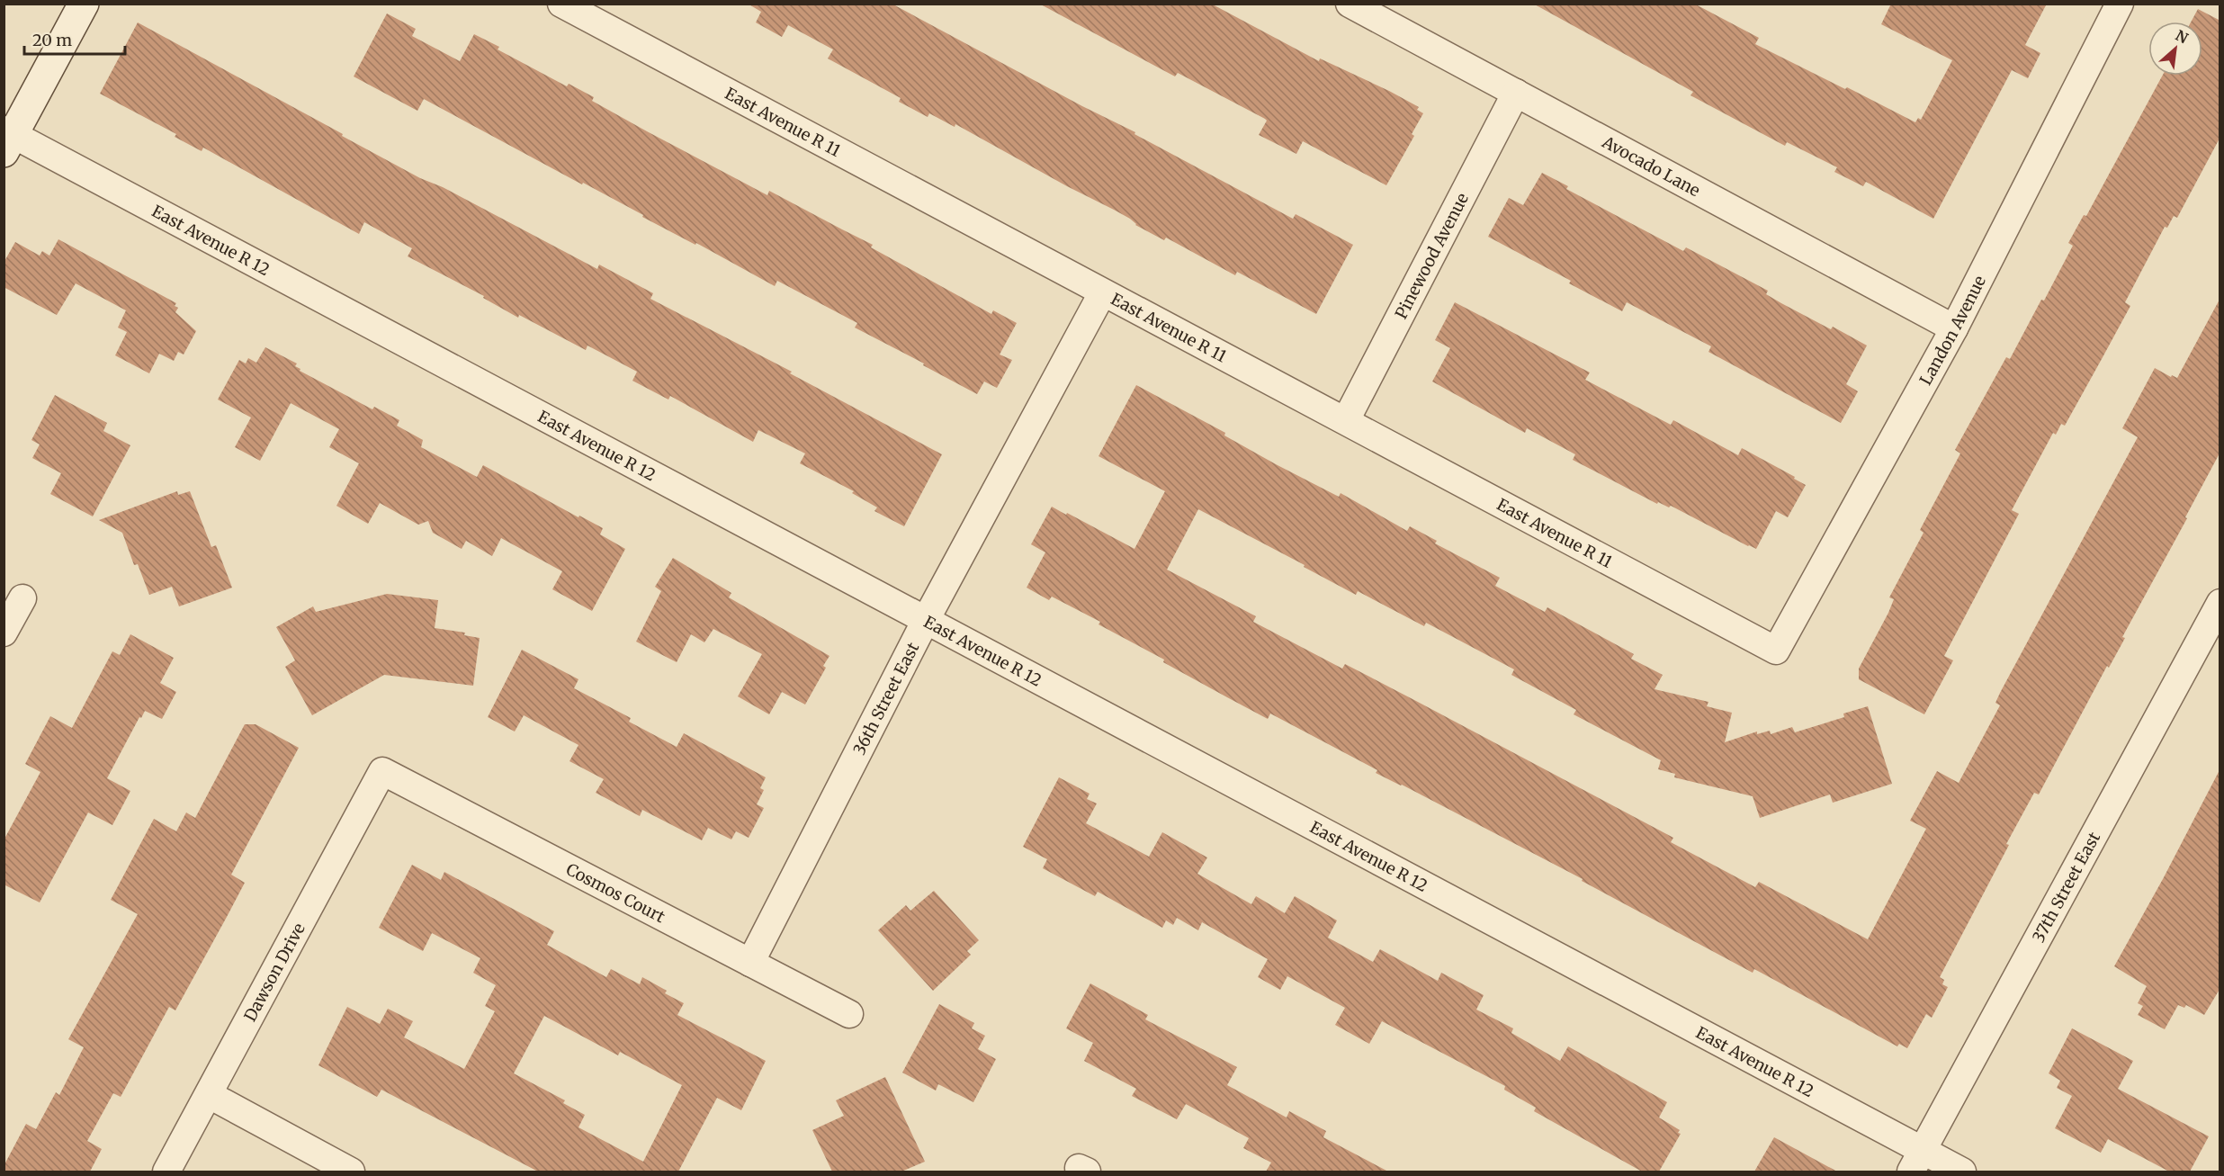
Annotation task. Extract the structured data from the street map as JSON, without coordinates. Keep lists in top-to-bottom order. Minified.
{"streets":{"street":["East Avenue R 11","Avocado Lane","East Avenue R 12","Pinewood Avenue","Landon Avenue","36th Street East","37th Street East","Cosmos Court","Dawson Drive"]},"crossings":[["East Avenue R 11","Pinewood Avenue"],["East Avenue R 11","Landon Avenue"],["East Avenue R 11","36th Street East"],["Avocado Lane","Pinewood Avenue"],["Avocado Lane","Landon Avenue"],["East Avenue R 12","36th Street East"],["East Avenue R 12","37th Street East"],["36th Street East","Cosmos Court"],["Cosmos Court","Dawson Drive"]],"scale_bar":"20 m","north":"top right"}
